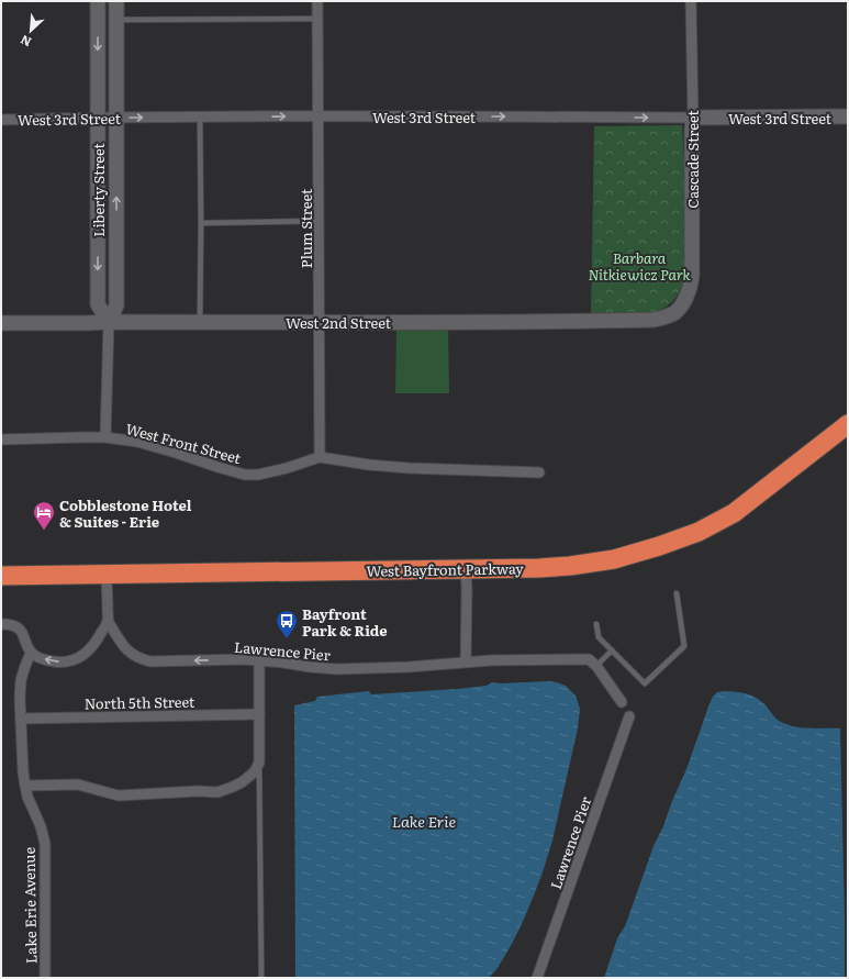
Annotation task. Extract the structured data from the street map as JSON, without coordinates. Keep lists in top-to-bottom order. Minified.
{"streets":{"highway":["West Bayfront Parkway"],"street":["West 3rd Street","Cascade Street","Liberty Street","Plum Street","West 2nd Street","West Front Street","Lawrence Pier","North 5th Street","Lake Erie Avenue"]},"crossings":[["West 3rd Street","Cascade Street"],["West 3rd Street","Liberty Street"],["West 3rd Street","Plum Street"],["Cascade Street","West 2nd Street"],["Liberty Street","West 2nd Street"],["Liberty Street","West Front Street"],["Plum Street","West 2nd Street"],["Plum Street","West Front Street"],["North 5th Street","Lake Erie Avenue"]],"one_way":["West 3rd Street"],"water":["Lake Erie"],"parks":["Barbara Nitkiewicz Park"],"places":{"hotel":["Cobblestone Hotel & Suites - Erie"],"bus stop":["Bayfront Park & Ride"]},"north":"bottom left"}
